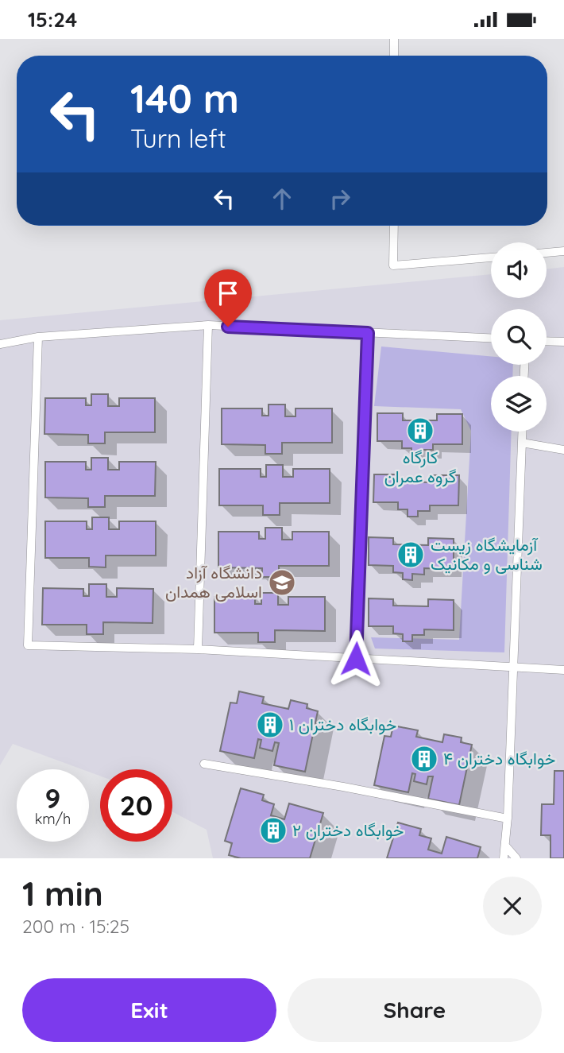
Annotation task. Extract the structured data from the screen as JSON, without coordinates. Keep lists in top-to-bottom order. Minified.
{"places":{"building":["کارگاه گروه عمران","آزمایشگاه زیست شناسی و مکانیک","خوابگاه دختران ۱","خوابگاه دختران ۴","خوابگاه دختران ۲"],"school or university":["دانشگاه آزاد اسلامی همدان"]},"page":{"status":"15:24","turn":["140 m","Turn left"],"speed":"9 km/h","limit":"20","heading":["1 min","200 m · 15:25"],"buttons":["Exit","Share"]}}
